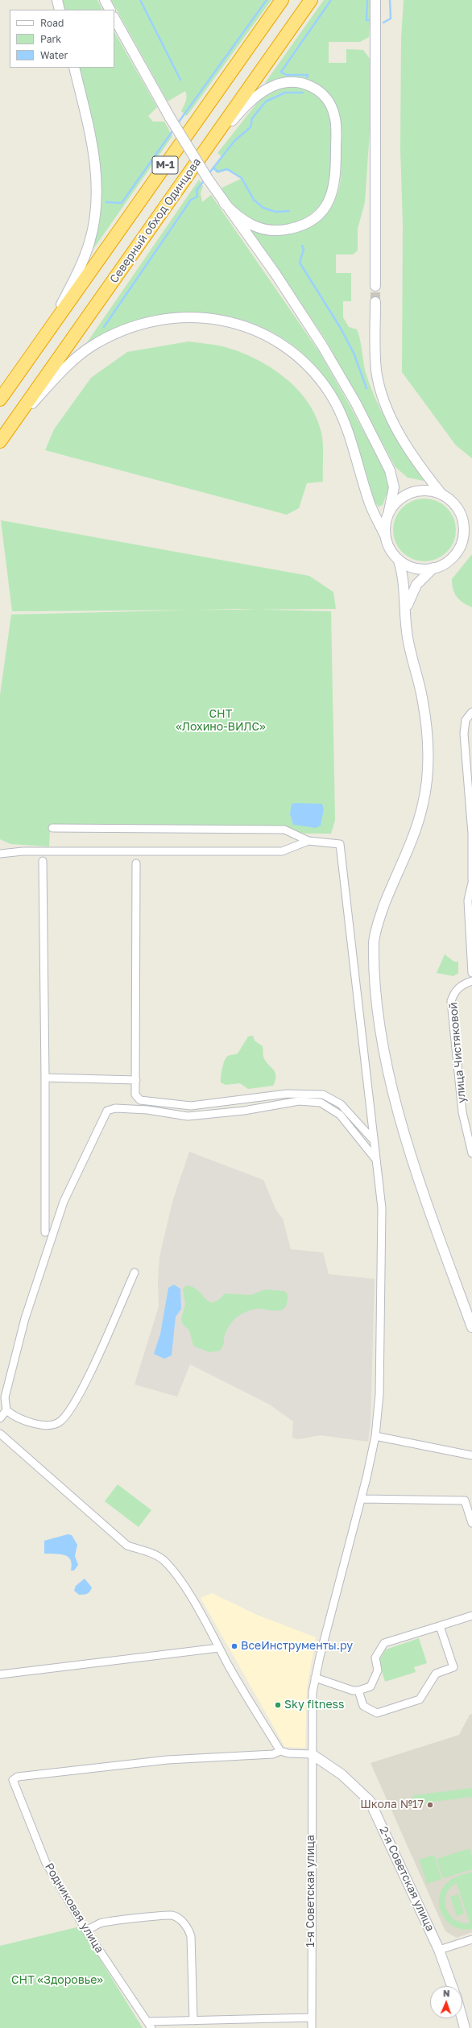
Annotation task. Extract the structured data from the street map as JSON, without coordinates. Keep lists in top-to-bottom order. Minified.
{"streets":{"highway":["М-1","Северный обход Одинцова"],"street":["улица Чистяковой","2-я Советская улица","1-я Советская улица","Родниковая улица"]},"crossings":[["2-я Советская улица","1-я Советская улица"]],"parks":["СНТ «Лохино-ВИЛС»","СНТ «Здоровье»"],"places":["ВсеИнструменты.ру","Sky fitness","Школа №17"],"legend":["Road","Park","Water"],"north":"top"}
